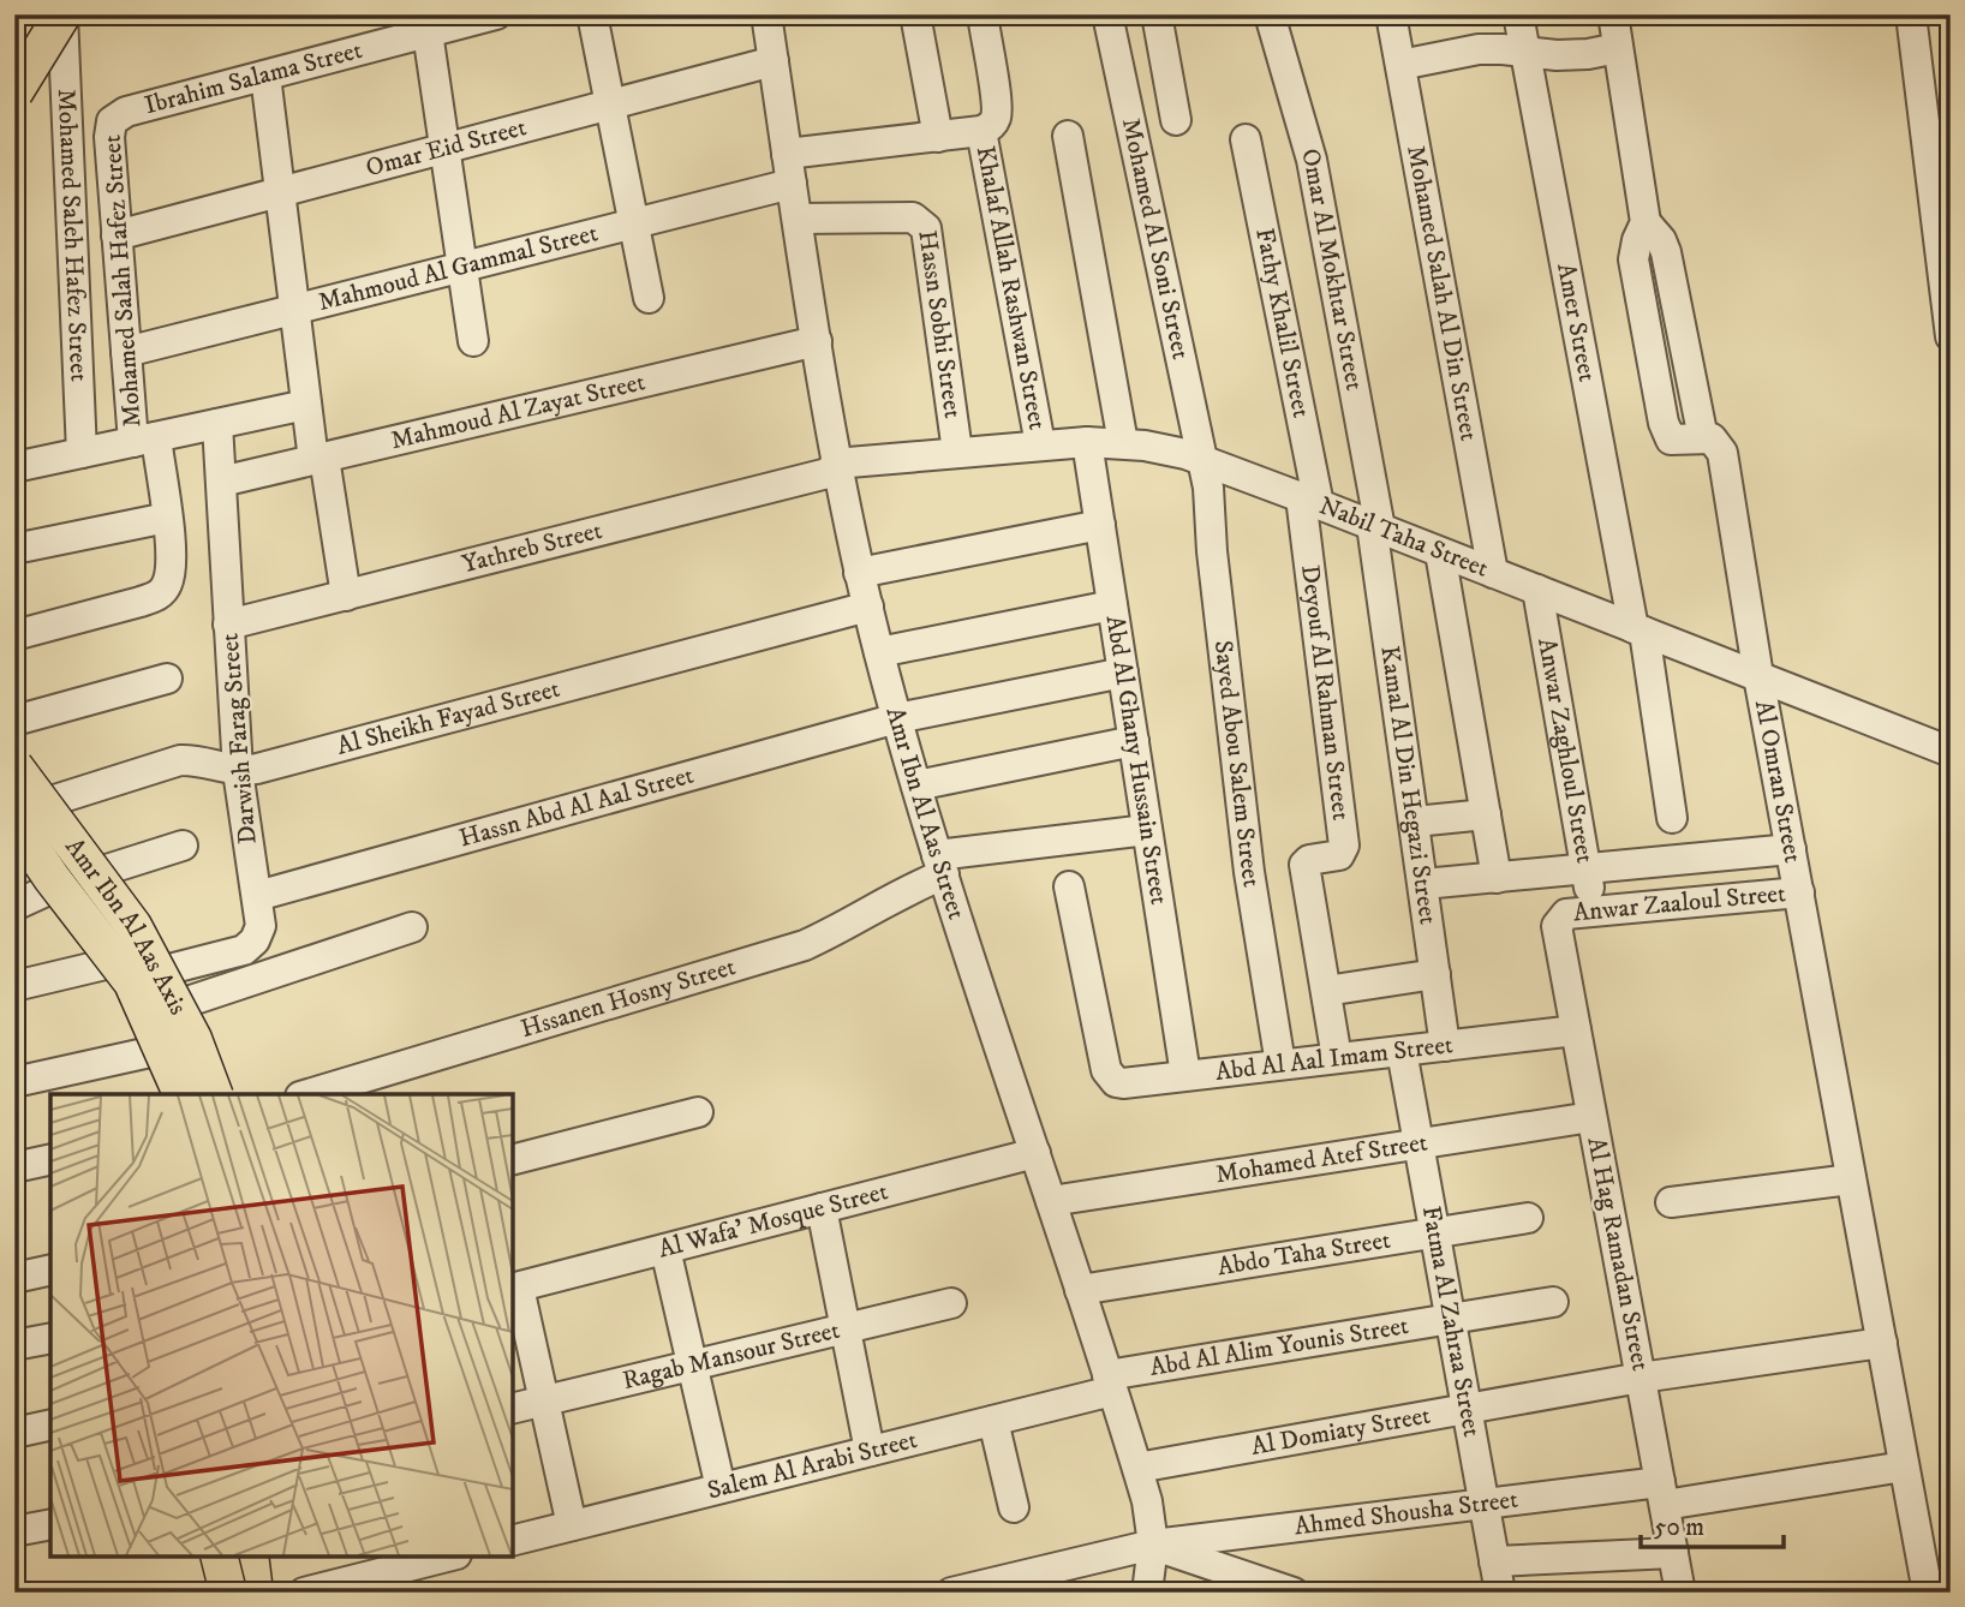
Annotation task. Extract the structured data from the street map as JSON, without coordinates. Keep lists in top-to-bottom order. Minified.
{"streets":{"main road":["Amr Ibn Al Aas Axis"],"street":["Ibrahim Salama Street","Omar Eid Street","Mohamed Saleh Hafez Street","Mohamed Al Soni Street","Mahmoud Al Gammal Street","Omar Al Mokhtar Street","Mohamed Salah Hafez Street","Khalaf Allah Rashwan Street","Mohamed Salah Al Din Street","Fathy Khalil Street","Amer Street","Hassn Sobhi Street","Mahmoud Al Zayat Street","Nabil Taha Street","Yathreb Street","Deyouf Al Rahman Street","Al Sheikh Fayad Street","Darwish Farag Street","Anwar Zaghloul Street","Abd Al Ghany Hussain Street","Sayed Abou Salem Street","Al Omran Street","Kamal Al Din Hegazi Street","Hassn Abd Al Aal Street","Amr Ibn Al Aas Street","Anwar Zaaloul Street","Hssanen Hosny Street","Abd Al Aal Imam Street","Mohamed Atef Street","Al Wafa' Mosque Street","Abdo Taha Street","Al Hag Ramadan Street","Fatma Al Zahraa Street","Abd Al Alim Younis Street","Ragab Mansour Street","Al Domiaty Street","Salem Al Arabi Street","Ahmed Shousha Street"]},"crossings":[["Ibrahim Salama Street","Mohamed Salah Hafez Street"],["Omar Eid Street","Mohamed Salah Hafez Street"],["Omar Eid Street","Amr Ibn Al Aas Street"],["Mohamed Al Soni Street","Nabil Taha Street"],["Mohamed Al Soni Street","Sayed Abou Salem Street"],["Mahmoud Al Gammal Street","Mohamed Salah Hafez Street"],["Mahmoud Al Gammal Street","Amr Ibn Al Aas Street"],["Omar Al Mokhtar Street","Nabil Taha Street"],["Omar Al Mokhtar Street","Kamal Al Din Hegazi Street"],["Khalaf Allah Rashwan Street","Nabil Taha Street"],["Mohamed Salah Al Din Street","Nabil Taha Street"],["Fathy Khalil Street","Nabil Taha Street"],["Fathy Khalil Street","Deyouf Al Rahman Street"],["Amer Street","Nabil Taha Street"],["Hassn Sobhi Street","Nabil Taha Street"],["Hassn Sobhi Street","Amr Ibn Al Aas Street"],["Mahmoud Al Zayat Street","Darwish Farag Street"],["Mahmoud Al Zayat Street","Amr Ibn Al Aas Street"],["Nabil Taha Street","Yathreb Street"],["Nabil Taha Street","Deyouf Al Rahman Street"],["Nabil Taha Street","Anwar Zaghloul Street"],["Nabil Taha Street","Abd Al Ghany Hussain Street"],["Nabil Taha Street","Sayed Abou Salem Street"],["Nabil Taha Street","Al Omran Street"],["Nabil Taha Street","Kamal Al Din Hegazi Street"],["Nabil Taha Street","Amr Ibn Al Aas Street"],["Yathreb Street","Darwish Farag Street"],["Yathreb Street","Amr Ibn Al Aas Street"],["Al Sheikh Fayad Street","Darwish Farag Street"],["Al Sheikh Fayad Street","Amr Ibn Al Aas Street"],["Al Sheikh Fayad Street","Amr Ibn Al Aas Axis"],["Darwish Farag Street","Hassn Abd Al Aal Street"],["Anwar Zaghloul Street","Anwar Zaaloul Street"],["Abd Al Ghany Hussain Street","Hassn Abd Al Aal Street"],["Abd Al Ghany Hussain Street","Hssanen Hosny Street"],["Abd Al Ghany Hussain Street","Abd Al Aal Imam Street"],["Sayed Abou Salem Street","Abd Al Aal Imam Street"],["Al Omran Street","Anwar Zaaloul Street"],["Al Omran Street","Al Domiaty Street"],["Al Omran Street","Ahmed Shousha Street"],["Kamal Al Din Hegazi Street","Abd Al Aal Imam Street"],["Hassn Abd Al Aal Street","Amr Ibn Al Aas Street"],["Amr Ibn Al Aas Street","Hssanen Hosny Street"],["Amr Ibn Al Aas Street","Mohamed Atef Street"],["Amr Ibn Al Aas Street","Al Wafa' Mosque Street"],["Amr Ibn Al Aas Street","Abdo Taha Street"],["Amr Ibn Al Aas Street","Abd Al Alim Younis Street"],["Amr Ibn Al Aas Street","Al Domiaty Street"],["Amr Ibn Al Aas Street","Salem Al Arabi Street"],["Amr Ibn Al Aas Street","Ahmed Shousha Street"],["Anwar Zaaloul Street","Al Hag Ramadan Street"],["Abd Al Aal Imam Street","Al Hag Ramadan Street"],["Abd Al Aal Imam Street","Fatma Al Zahraa Street"],["Mohamed Atef Street","Al Hag Ramadan Street"],["Mohamed Atef Street","Fatma Al Zahraa Street"],["Abdo Taha Street","Fatma Al Zahraa Street"],["Al Hag Ramadan Street","Al Domiaty Street"],["Al Hag Ramadan Street","Ahmed Shousha Street"],["Fatma Al Zahraa Street","Abd Al Alim Younis Street"],["Fatma Al Zahraa Street","Al Domiaty Street"],["Fatma Al Zahraa Street","Ahmed Shousha Street"],["Abd Al Alim Younis Street","Salem Al Arabi Street"]],"scale_bar":"50 m"}
